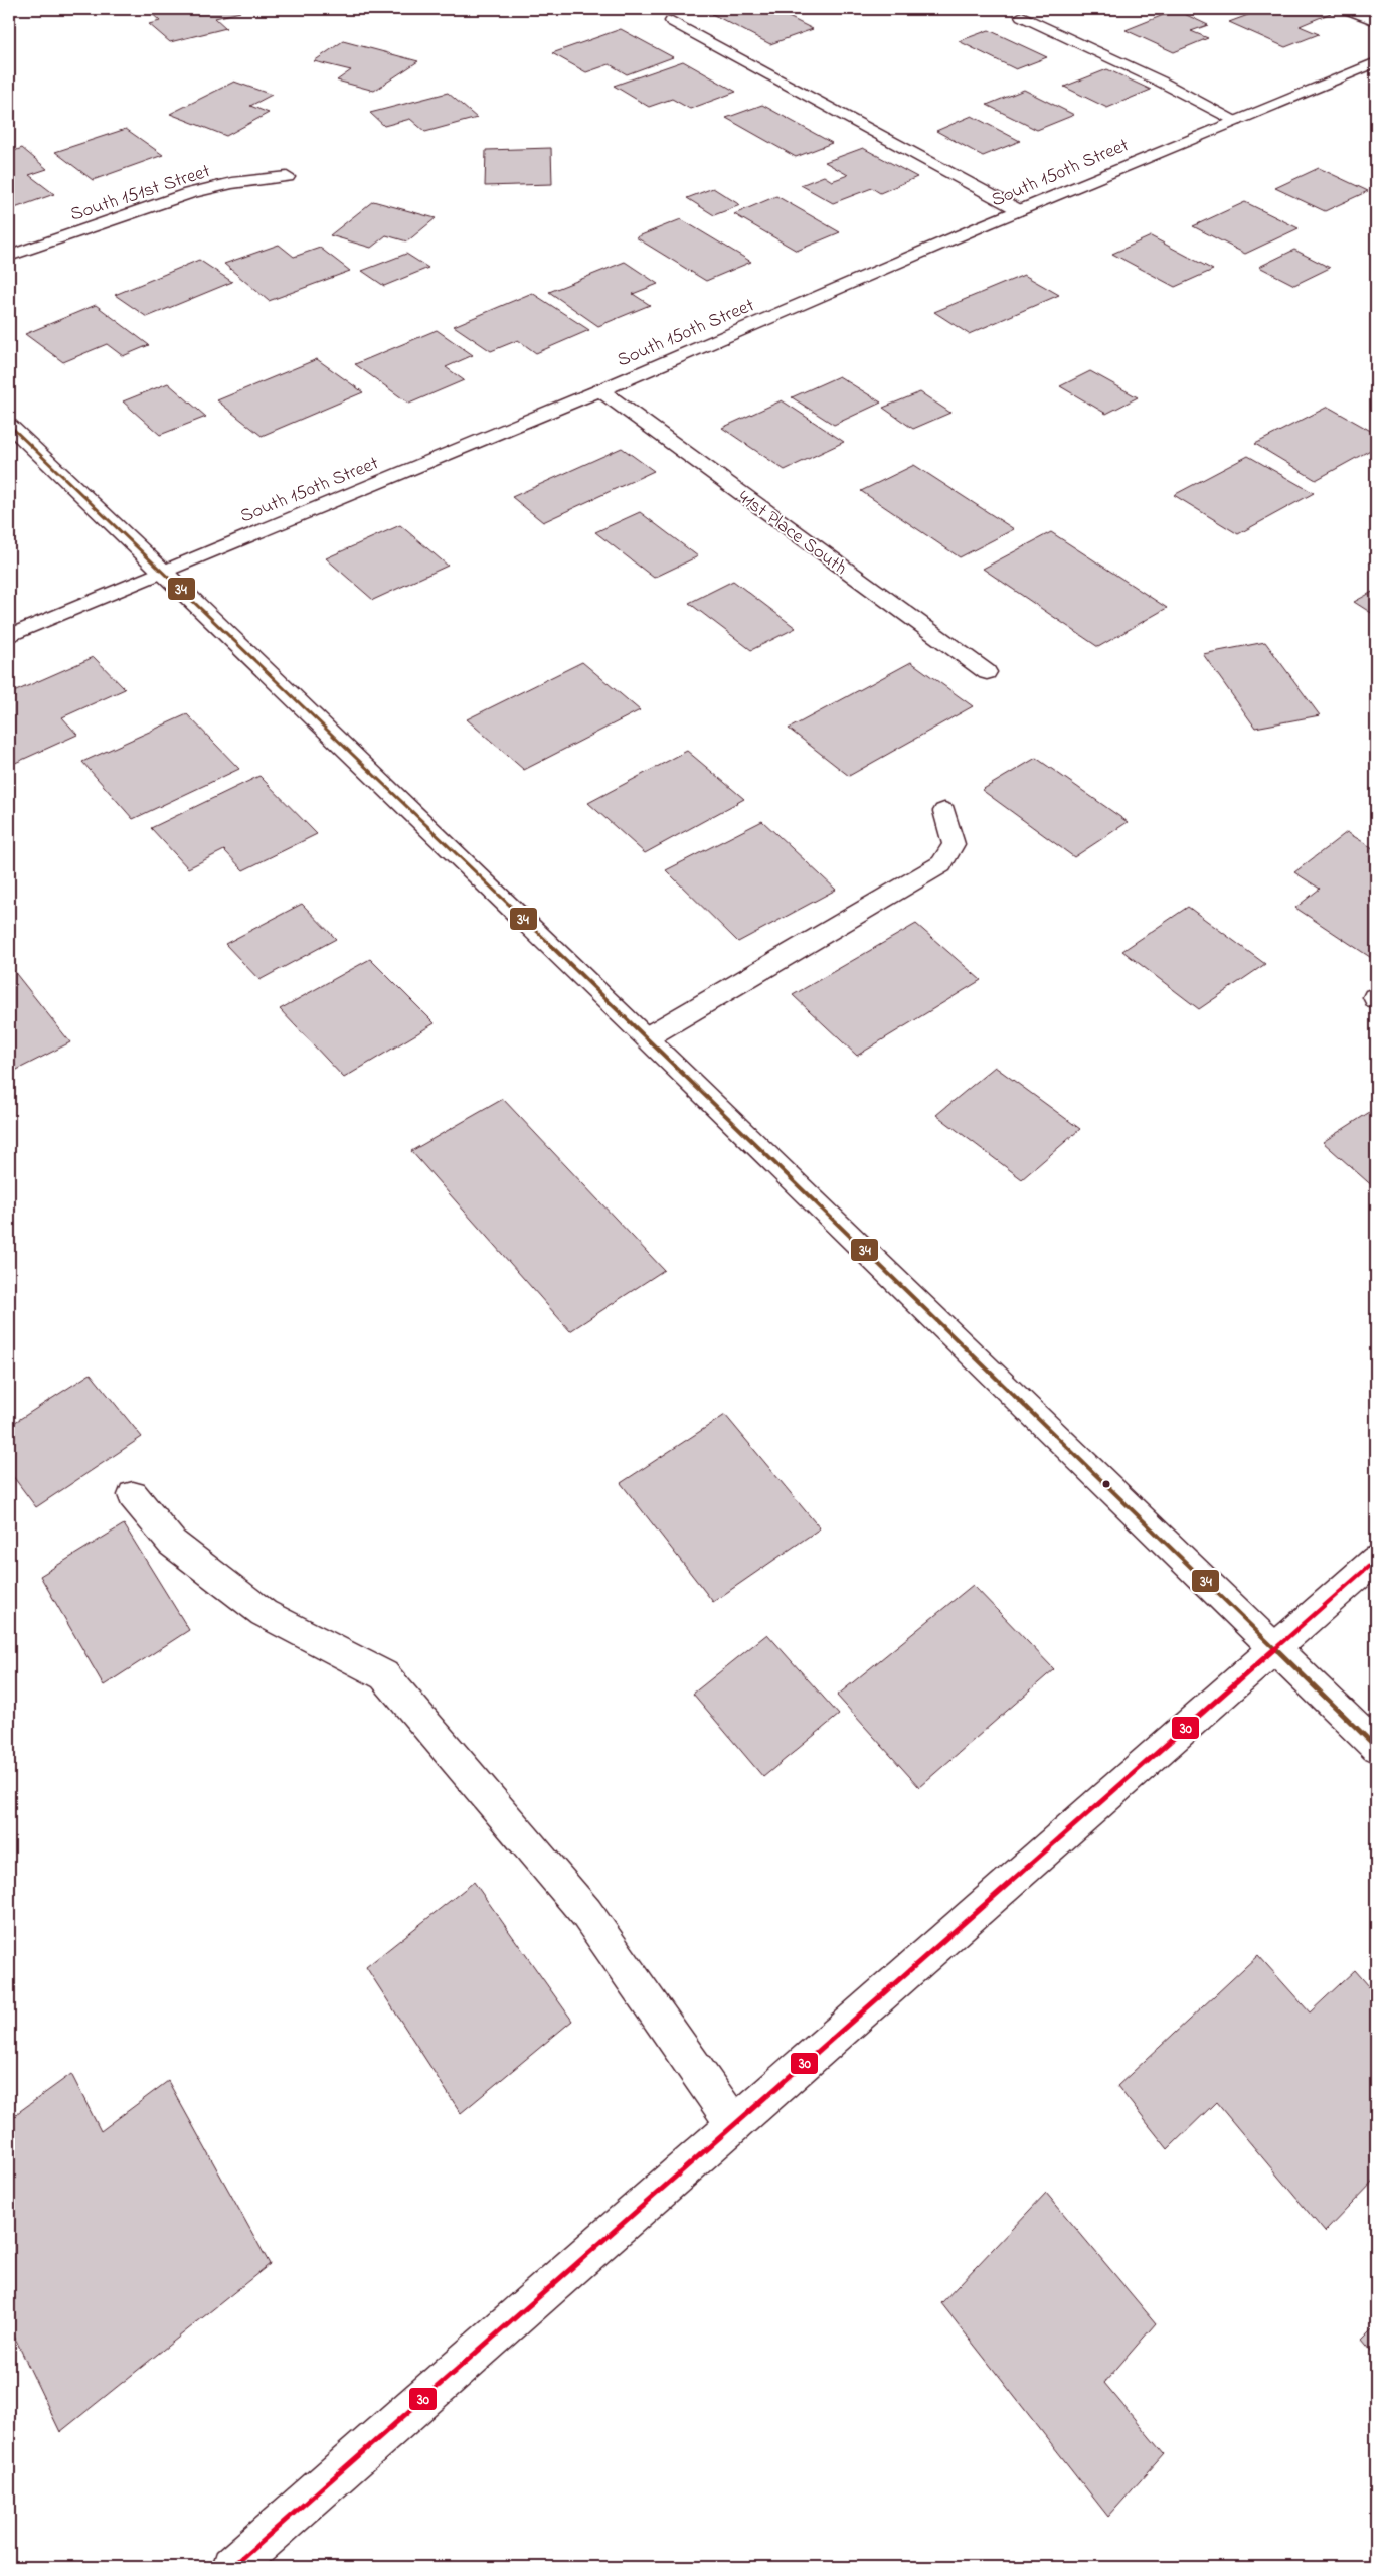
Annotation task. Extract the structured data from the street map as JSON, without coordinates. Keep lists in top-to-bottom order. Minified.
{"streets":{"street":["South 150th Street","South 151st Street","41st Place South"]},"crossings":[["South 150th Street","41st Place South"]],"lines":["transit line 34","transit line 30"]}
